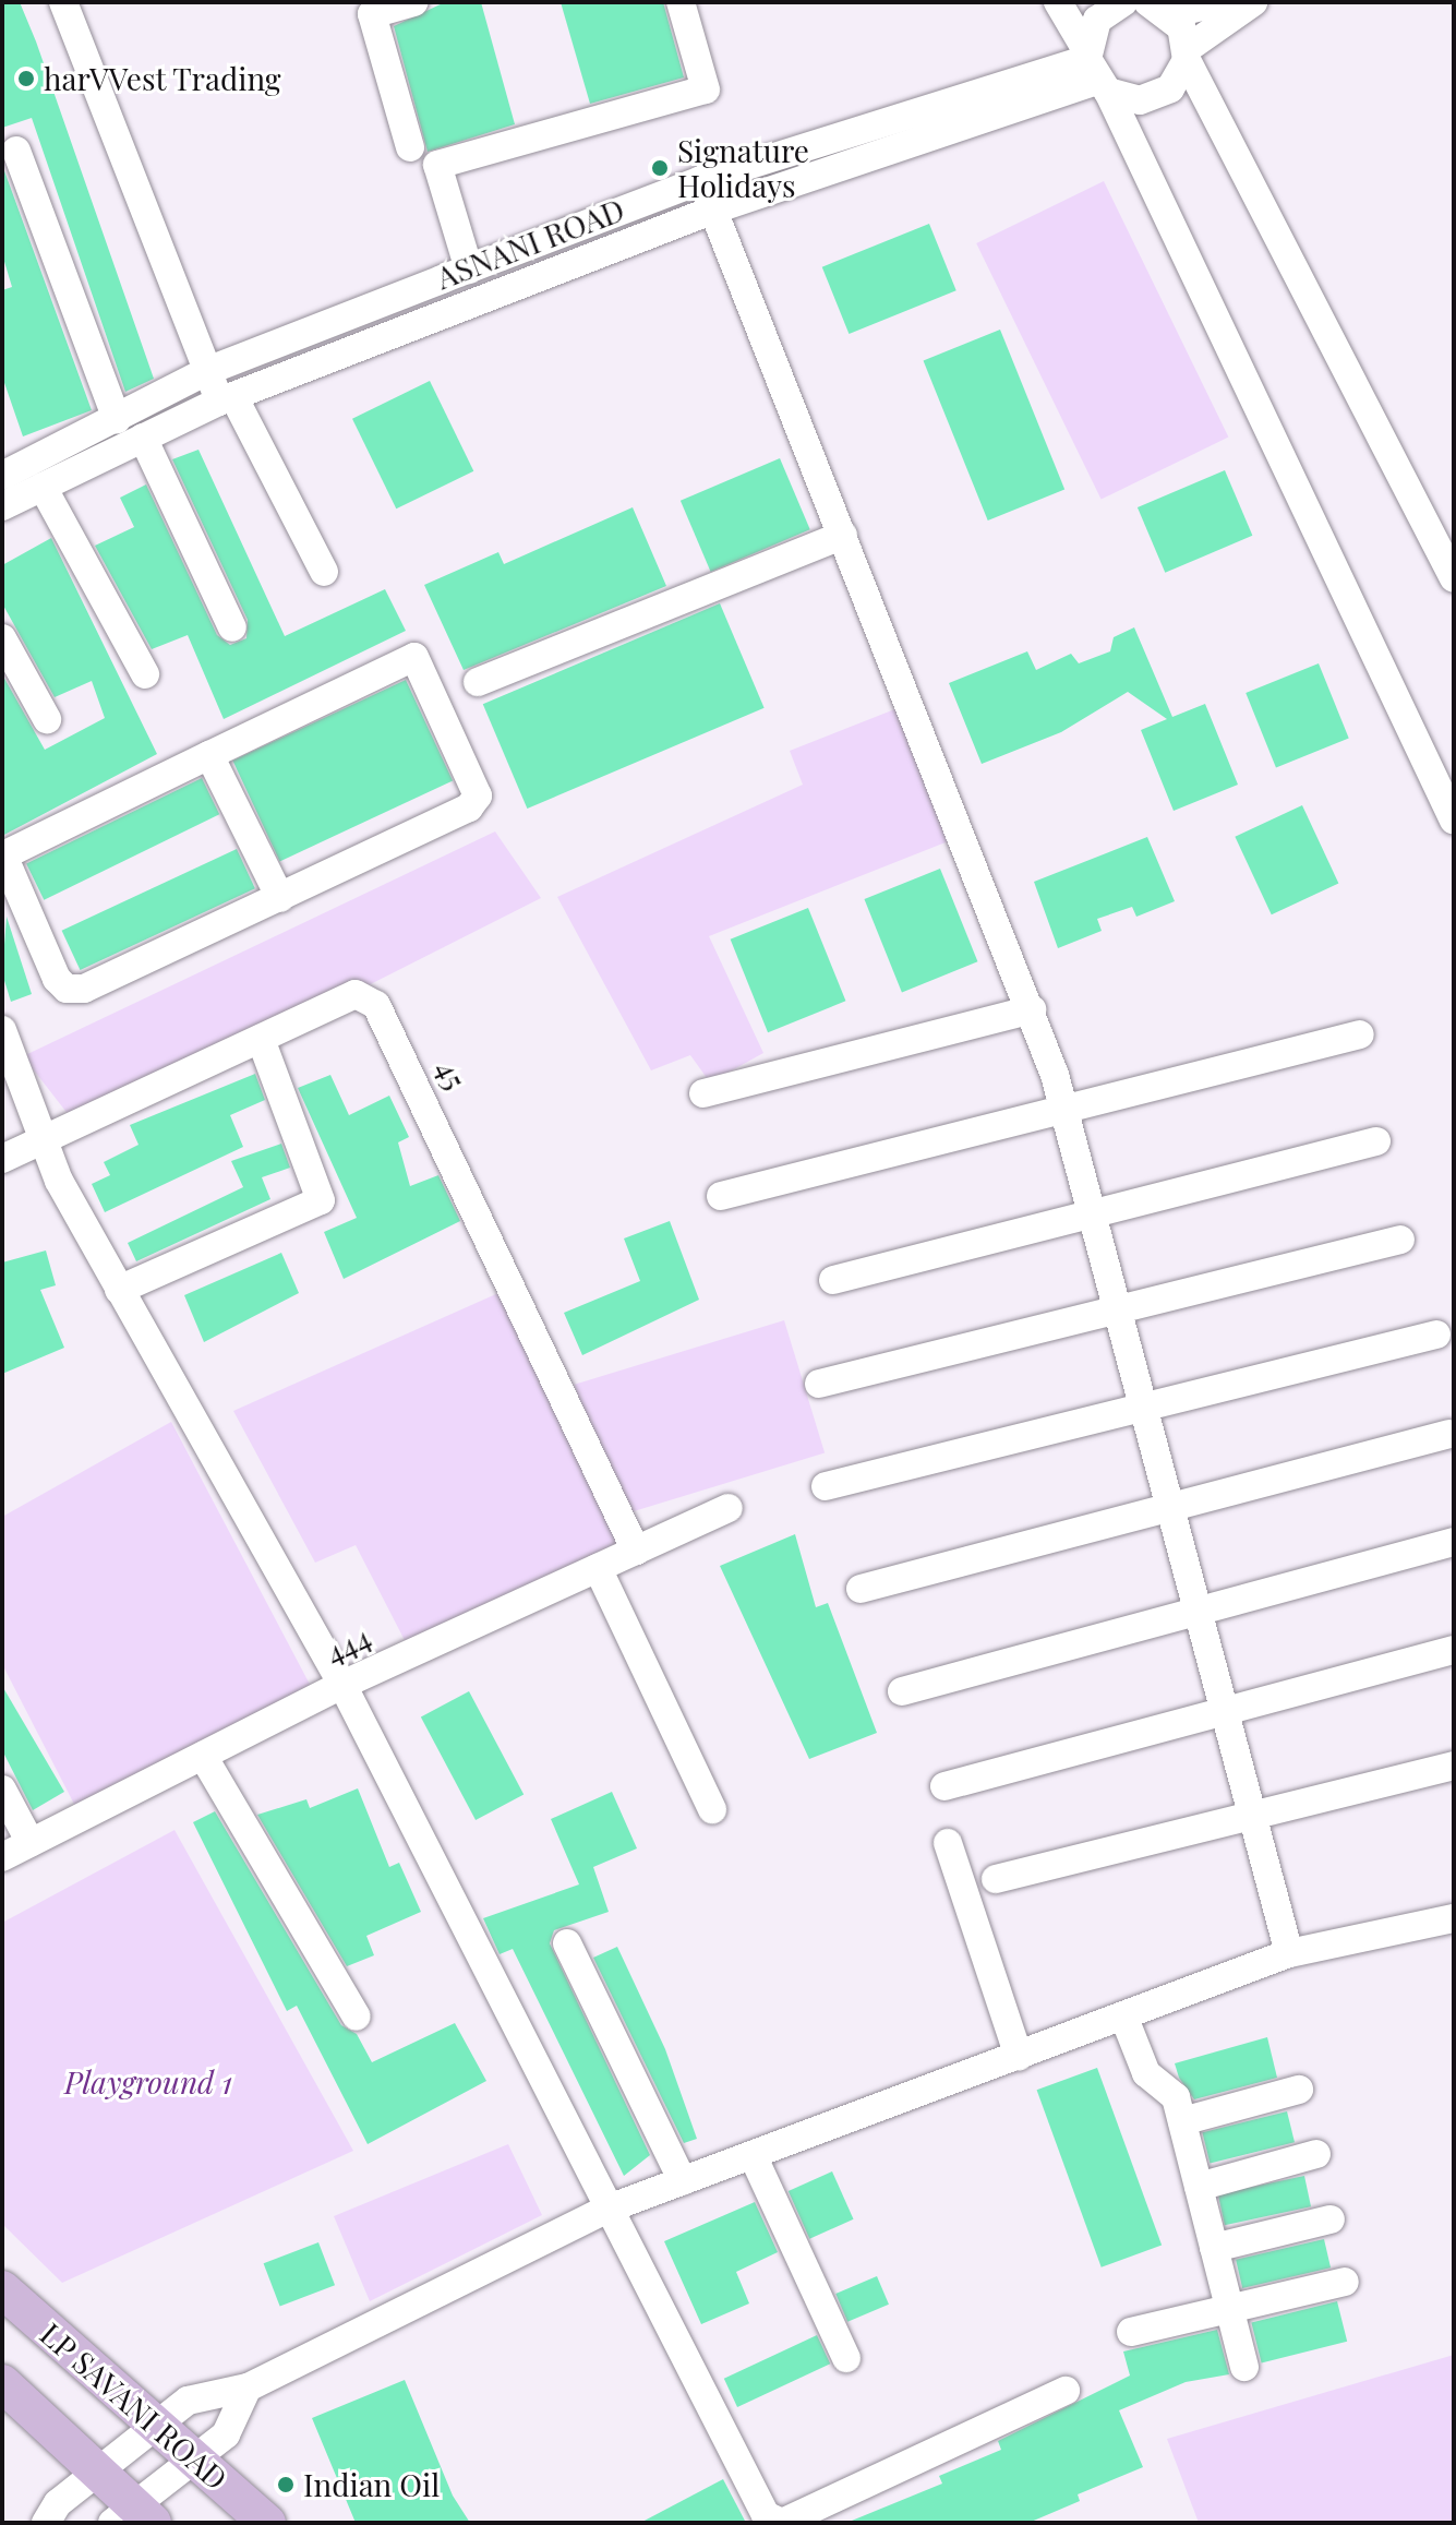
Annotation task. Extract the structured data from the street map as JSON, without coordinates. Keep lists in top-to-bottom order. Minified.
{"streets":{"main road":["LP SAVANI ROAD"],"street":["ASNANI ROAD","45","444"]},"crossings":[["45","444"]],"parks":["Playground 1"],"places":["harVVest Trading","Signature Holidays","Indian Oil"]}
